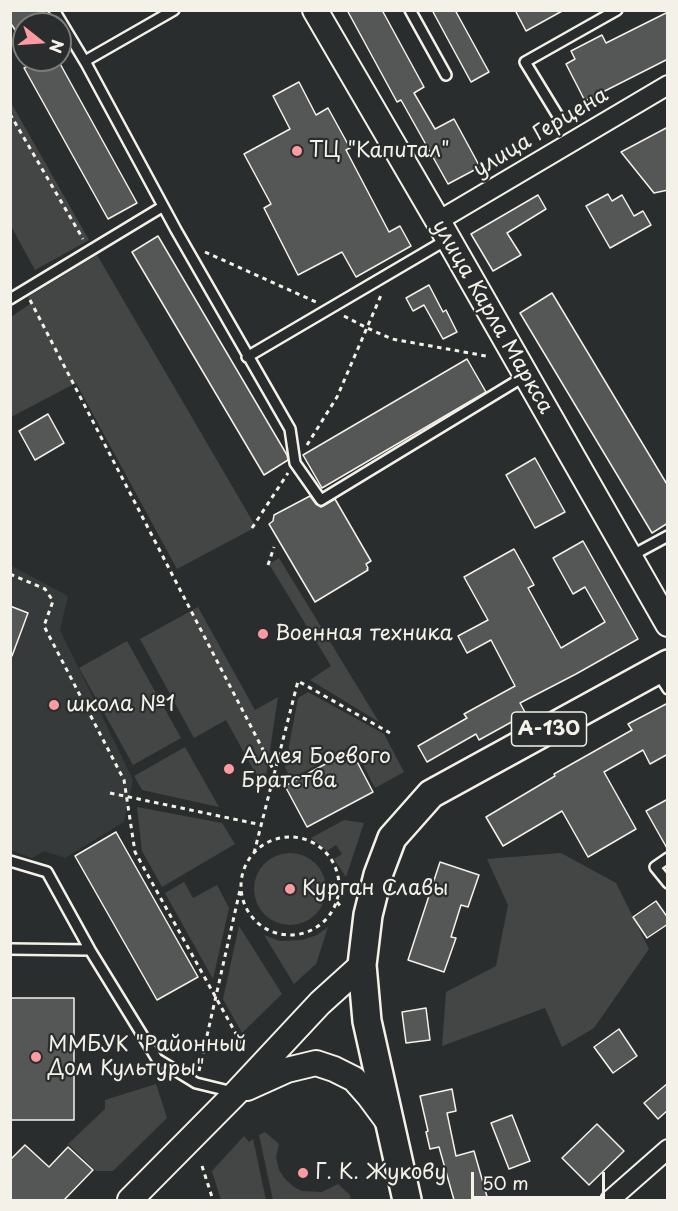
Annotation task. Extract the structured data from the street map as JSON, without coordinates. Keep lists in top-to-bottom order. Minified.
{"streets":{"main road":["улица Карла Маркса","А-130"],"street":["улица Герцена"]},"crossings":[["улица Герцена","улица Карла Маркса"]],"places":["ТЦ \"Капитал\"","Военная техника","школа №1","Аллея Боевого Братства","Курган Славы","ММБУК \"Районный Дом Культуры\"","Г. К. Жукову"],"scale_bar":"50 m","north":"right"}
